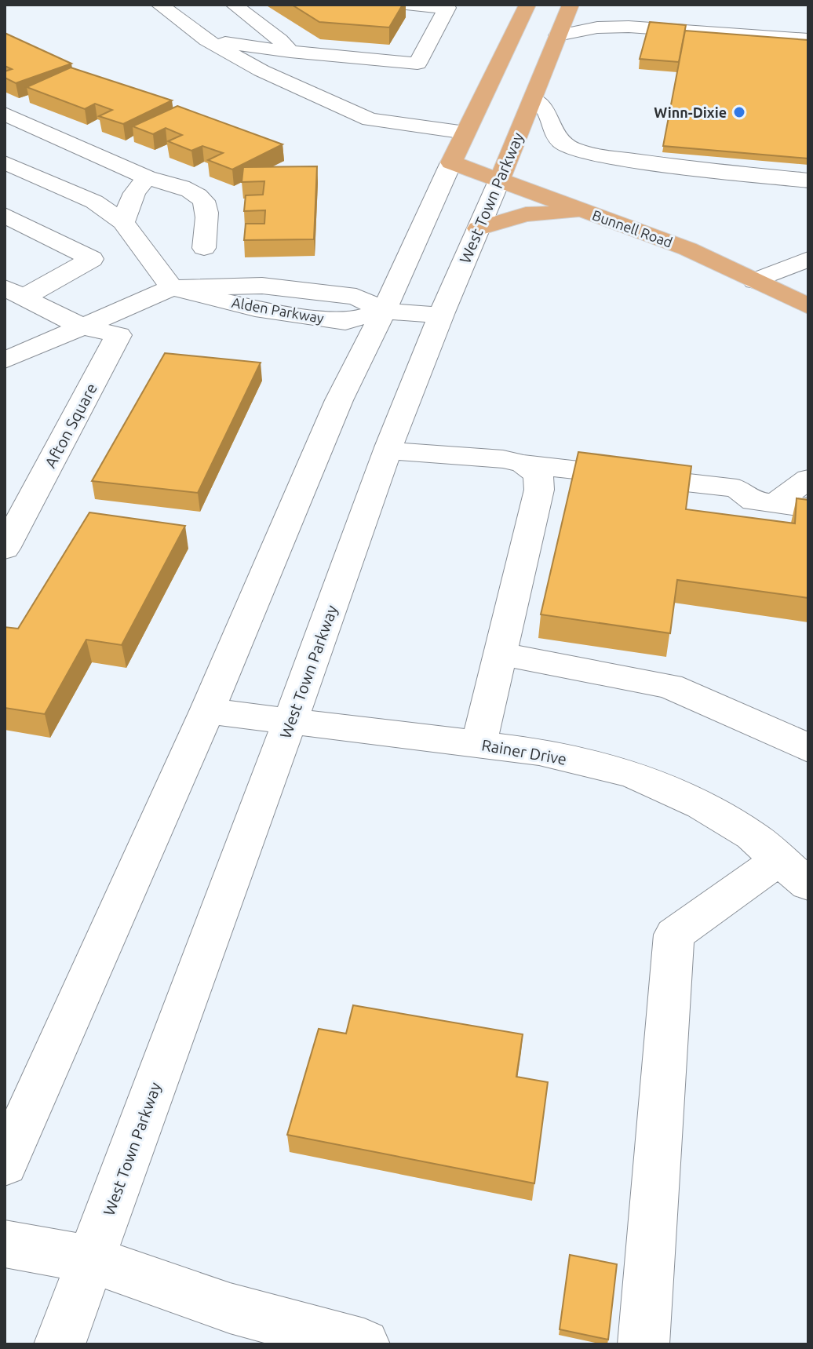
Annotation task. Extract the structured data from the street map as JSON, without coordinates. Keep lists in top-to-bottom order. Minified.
{"streets":{"main road":["West Town Parkway","Bunnell Road"],"street":["Alden Parkway","Afton Square","Rainer Drive"]},"crossings":[["West Town Parkway","Bunnell Road"],["West Town Parkway","Alden Parkway"],["West Town Parkway","Rainer Drive"]],"places":["Winn-Dixie"]}
